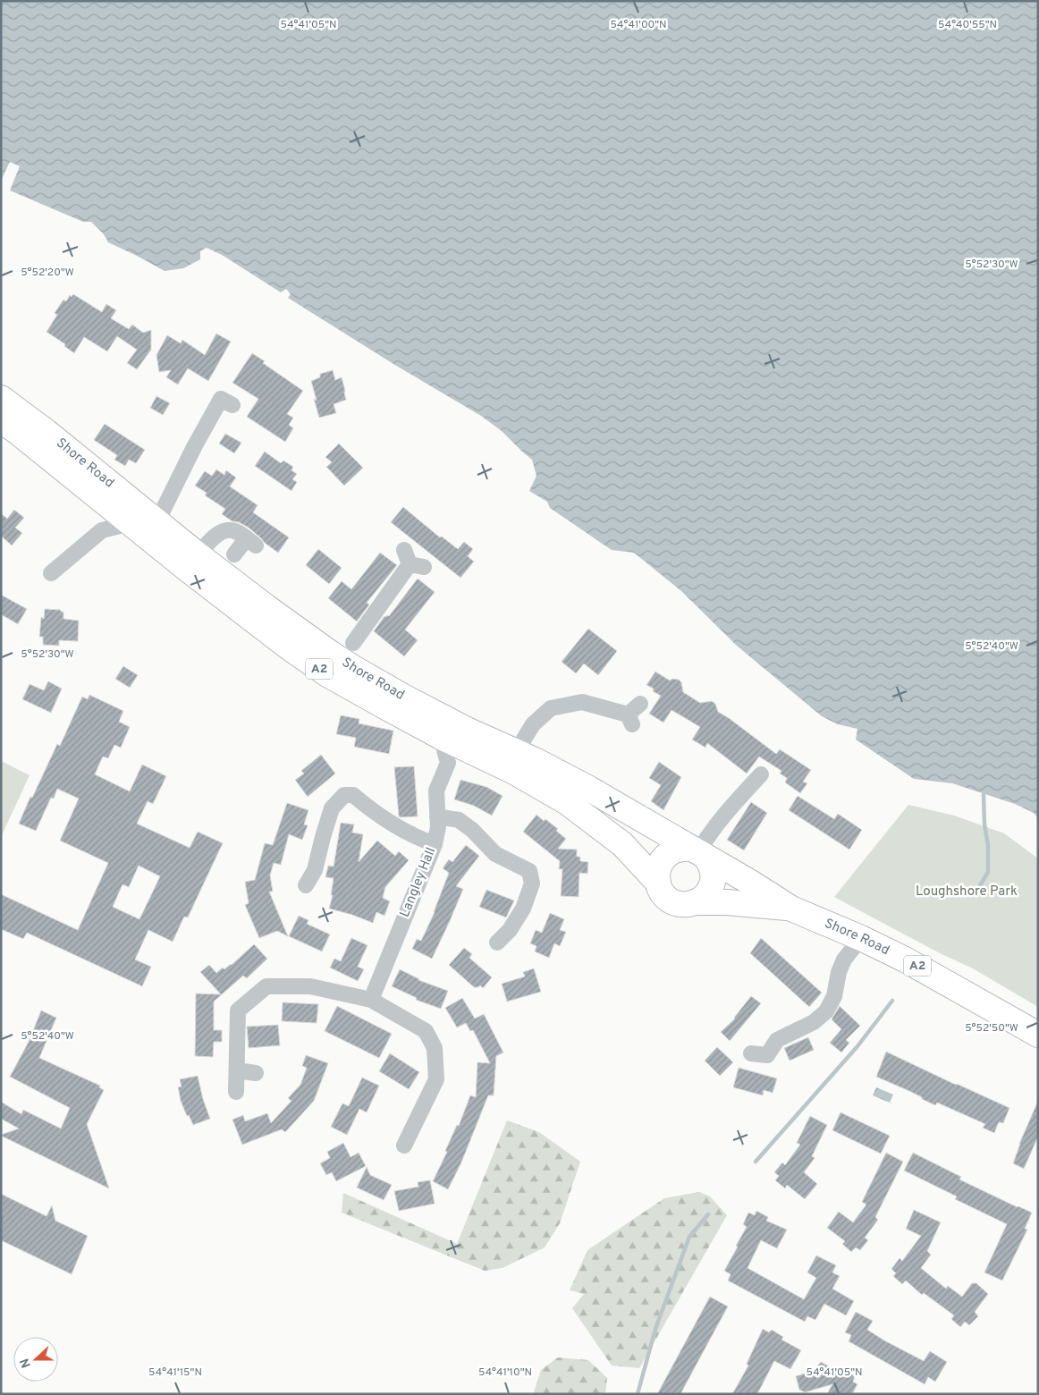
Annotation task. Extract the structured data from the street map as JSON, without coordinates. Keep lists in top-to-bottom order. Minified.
{"streets":{"highway":["Shore Road","A2"],"street":["Langley Hall"]},"crossings":[["Shore Road","A2"]],"parks":["Loughshore Park"],"north":"left","coordinates":["54°41'05\"N","54°41'00\"N","54°40'55\"N","5°52'30\"W","5°52'20\"W","5°52'40\"W","5°52'50\"W","54°41'15\"N","54°41'10\"N"]}
